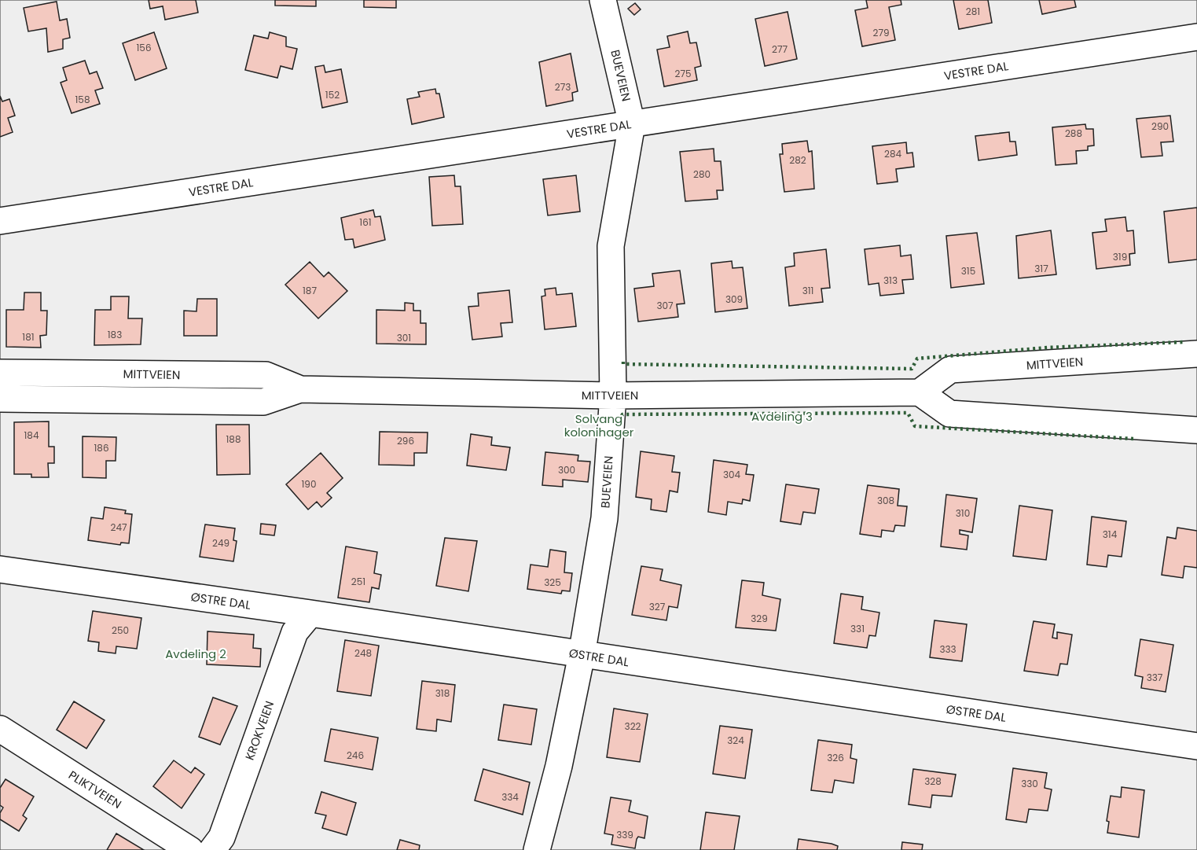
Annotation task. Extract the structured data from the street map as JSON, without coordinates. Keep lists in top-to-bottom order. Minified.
{"streets":{"street":["VESTRE DAL","BUEVEIEN","MITTVEIEN","ØSTRE DAL","KROKVEIEN","PLIKTVEIEN"]},"crossings":[["VESTRE DAL","BUEVEIEN"],["BUEVEIEN","MITTVEIEN"],["BUEVEIEN","ØSTRE DAL"],["ØSTRE DAL","KROKVEIEN"]],"parks":["Avdeling 3","Solvang kolonihager","Avdeling 2"],"house_numbers":["281","279","156","277","275","273","152","158","290","288","284","282","280","161","319","317","315","313","187","311","309","307","183","181","301","184","188","296","186","300","304","190","308","310","247","314","249","251","325","327","329","331","250","333","248","337","318","322","324","246","326","328","330","334","339"]}
